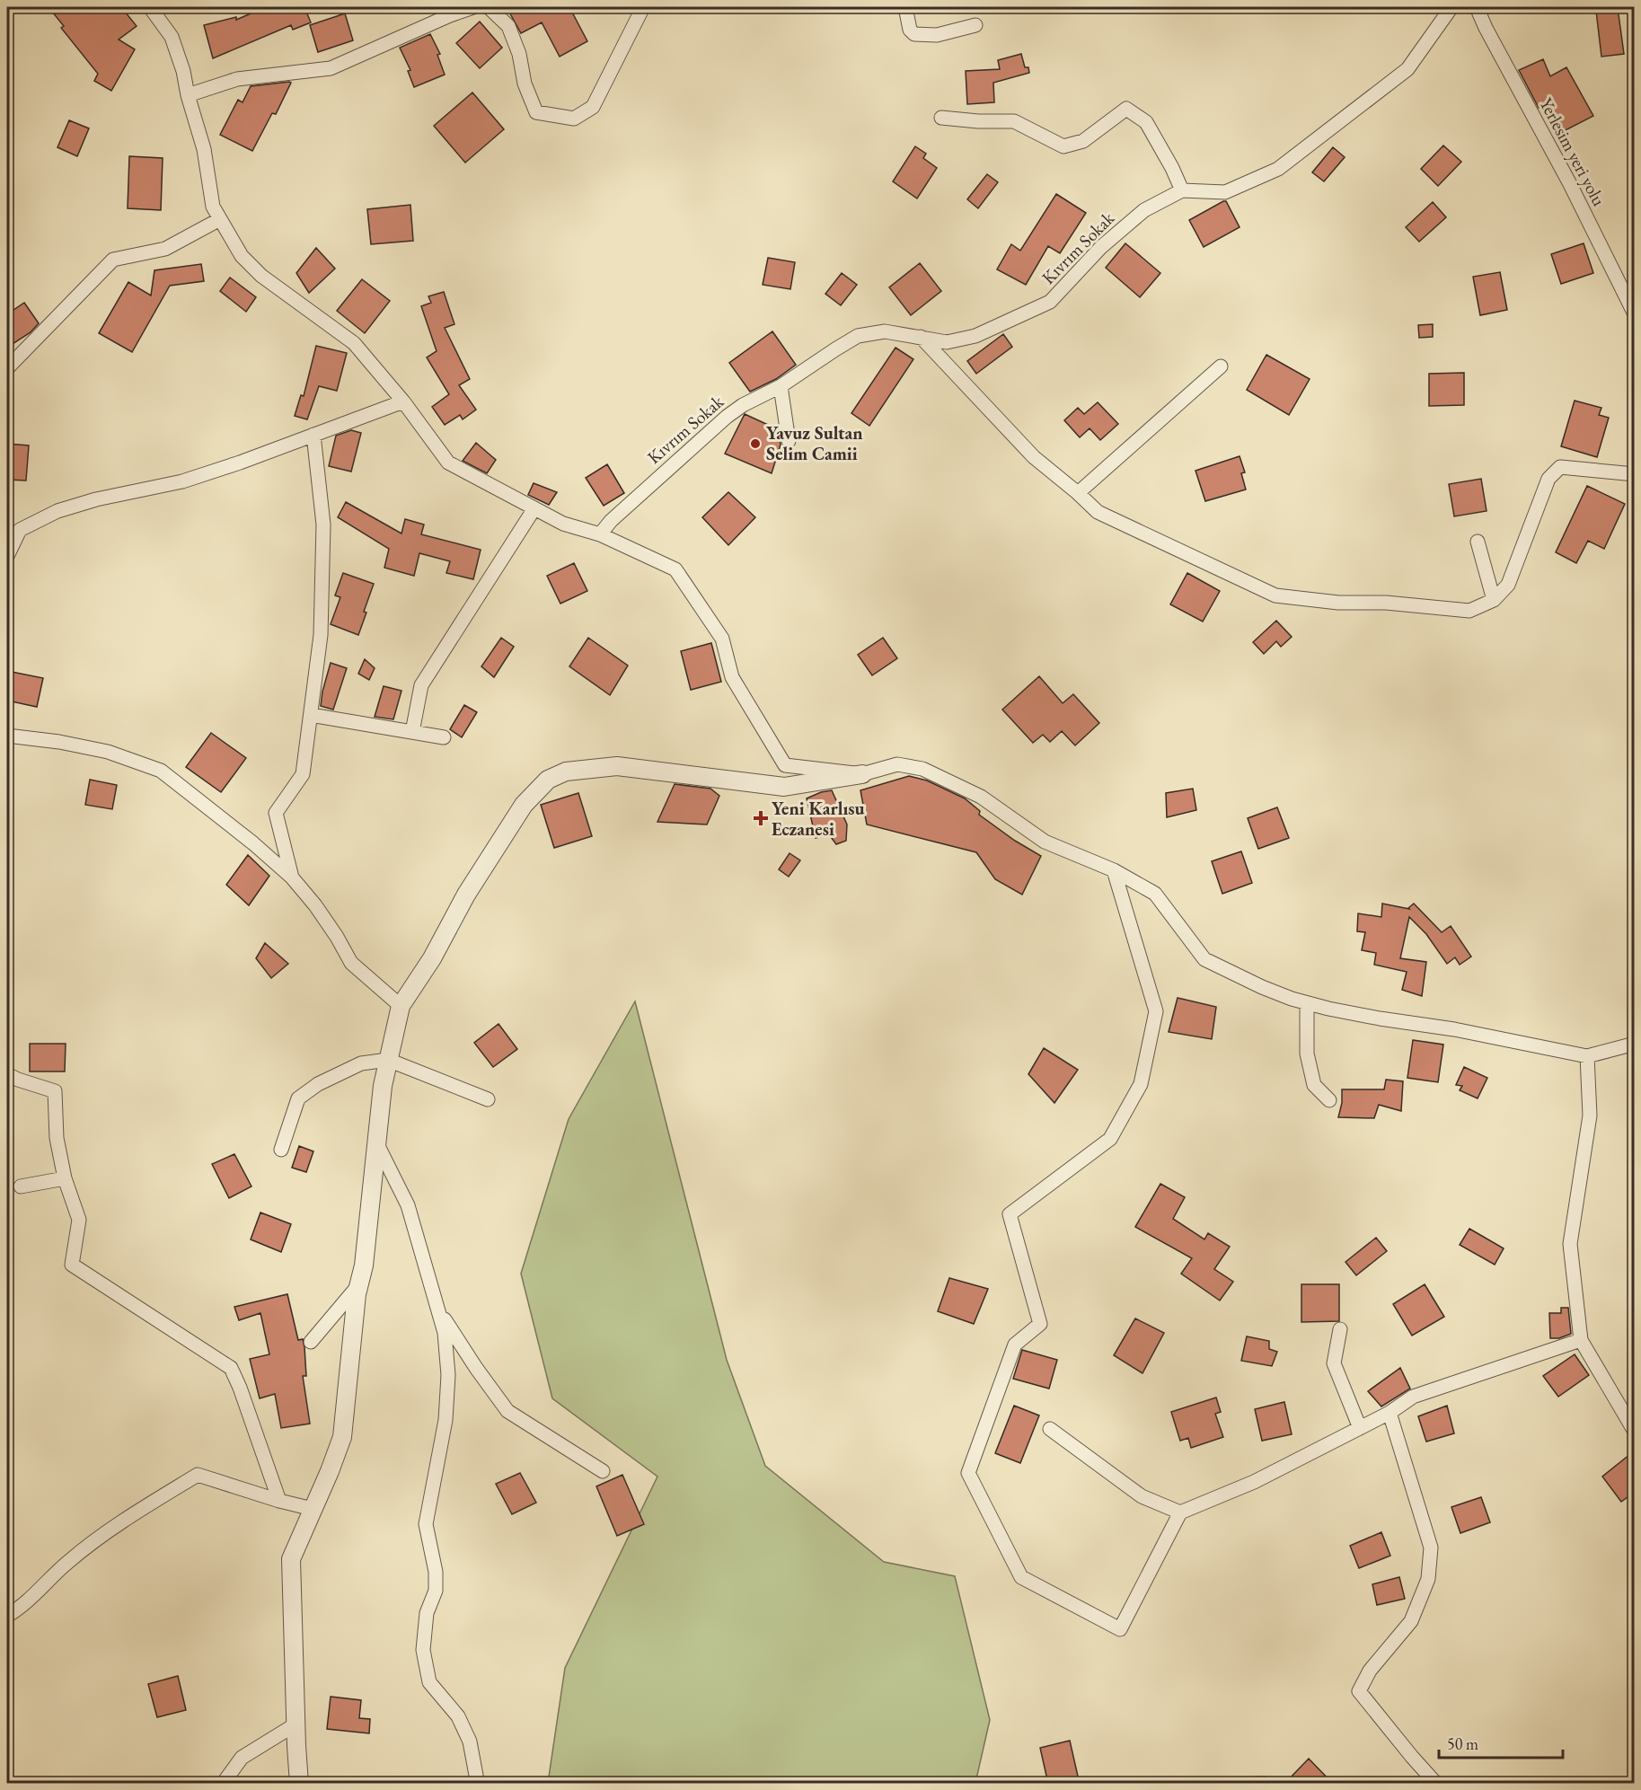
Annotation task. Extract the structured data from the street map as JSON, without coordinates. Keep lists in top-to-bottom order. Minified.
{"streets":{"street":["Yerlesim yeri yolu","Kıvrım Sokak"]},"places":{"other":["Yavuz Sultan Selim Camii"],"health":["Yeni Karlısu Eczanesi"]},"scale_bar":"50 m"}
